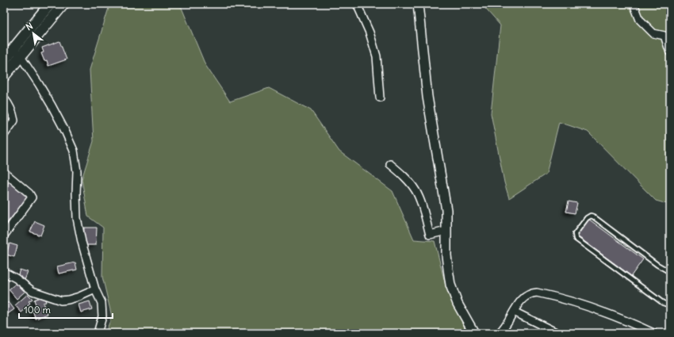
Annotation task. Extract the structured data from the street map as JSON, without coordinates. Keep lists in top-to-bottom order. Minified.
{"scale_bar":"100 m","north":"top left"}
